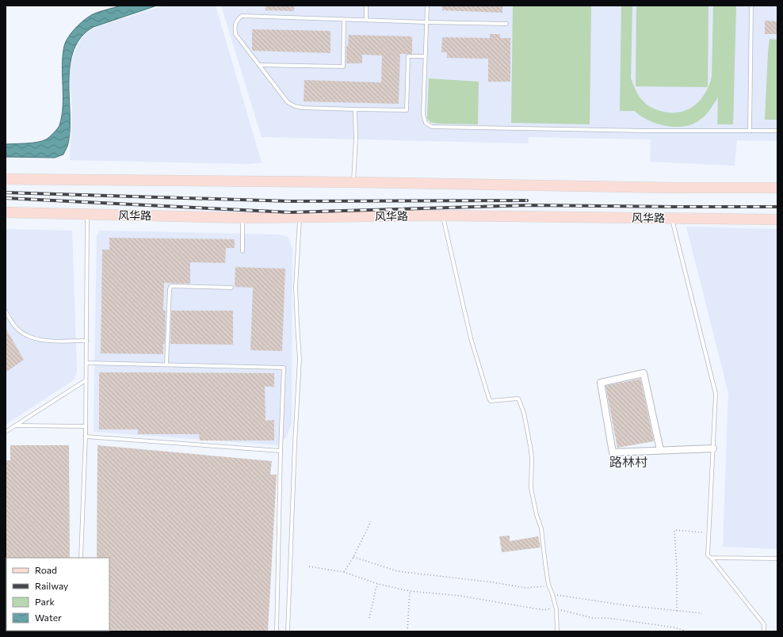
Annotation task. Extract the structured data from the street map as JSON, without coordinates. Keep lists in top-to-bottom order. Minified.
{"streets":{"main road":["风华路"]},"districts":["路林村"],"legend":["Road","Railway","Park","Water"]}
